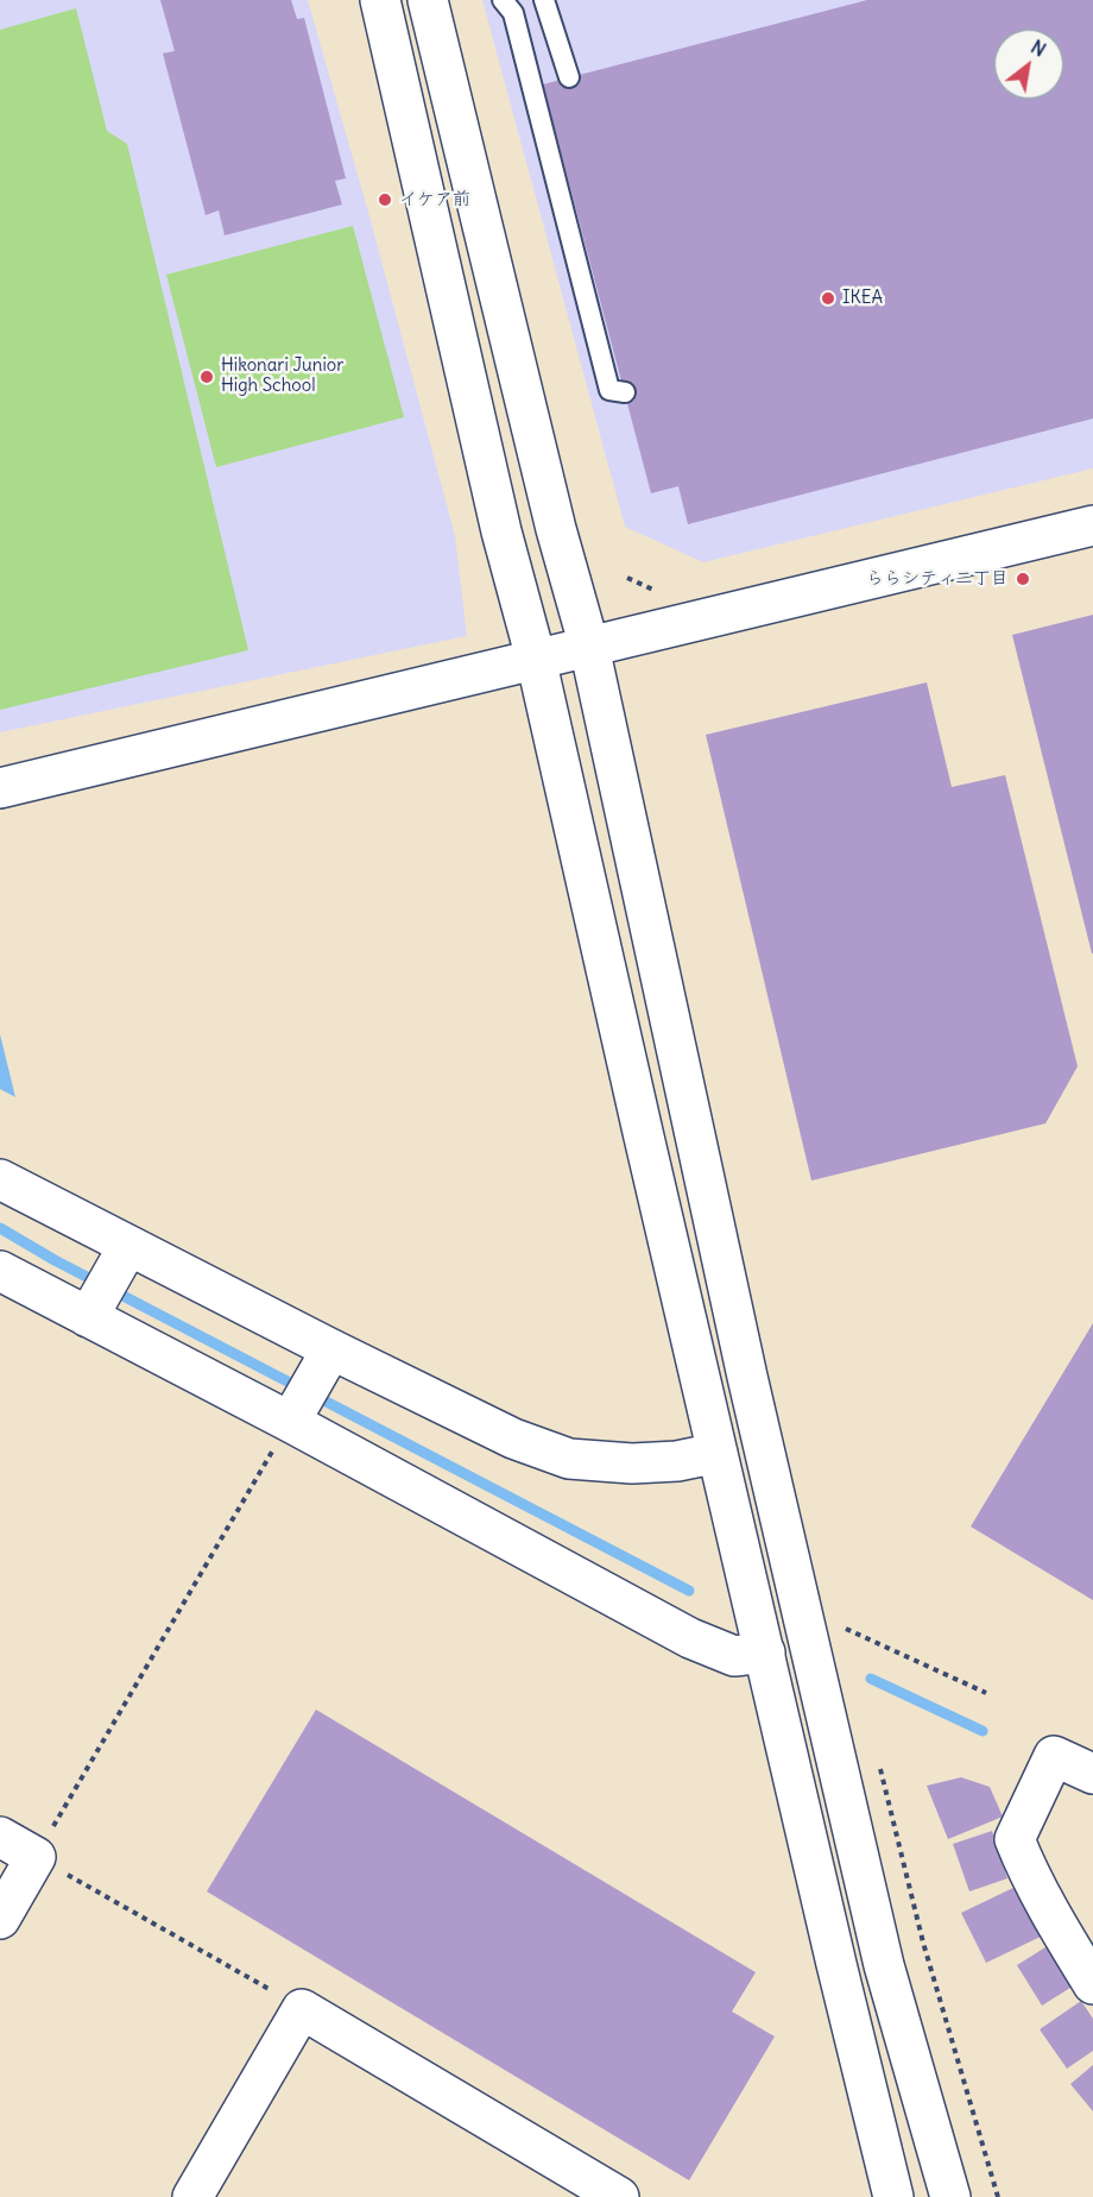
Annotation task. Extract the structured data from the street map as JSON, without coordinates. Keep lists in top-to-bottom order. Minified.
{"places":["イケア前","IKEA","Hikonari Junior High School","ららシティ二丁目"],"north":"top right"}
